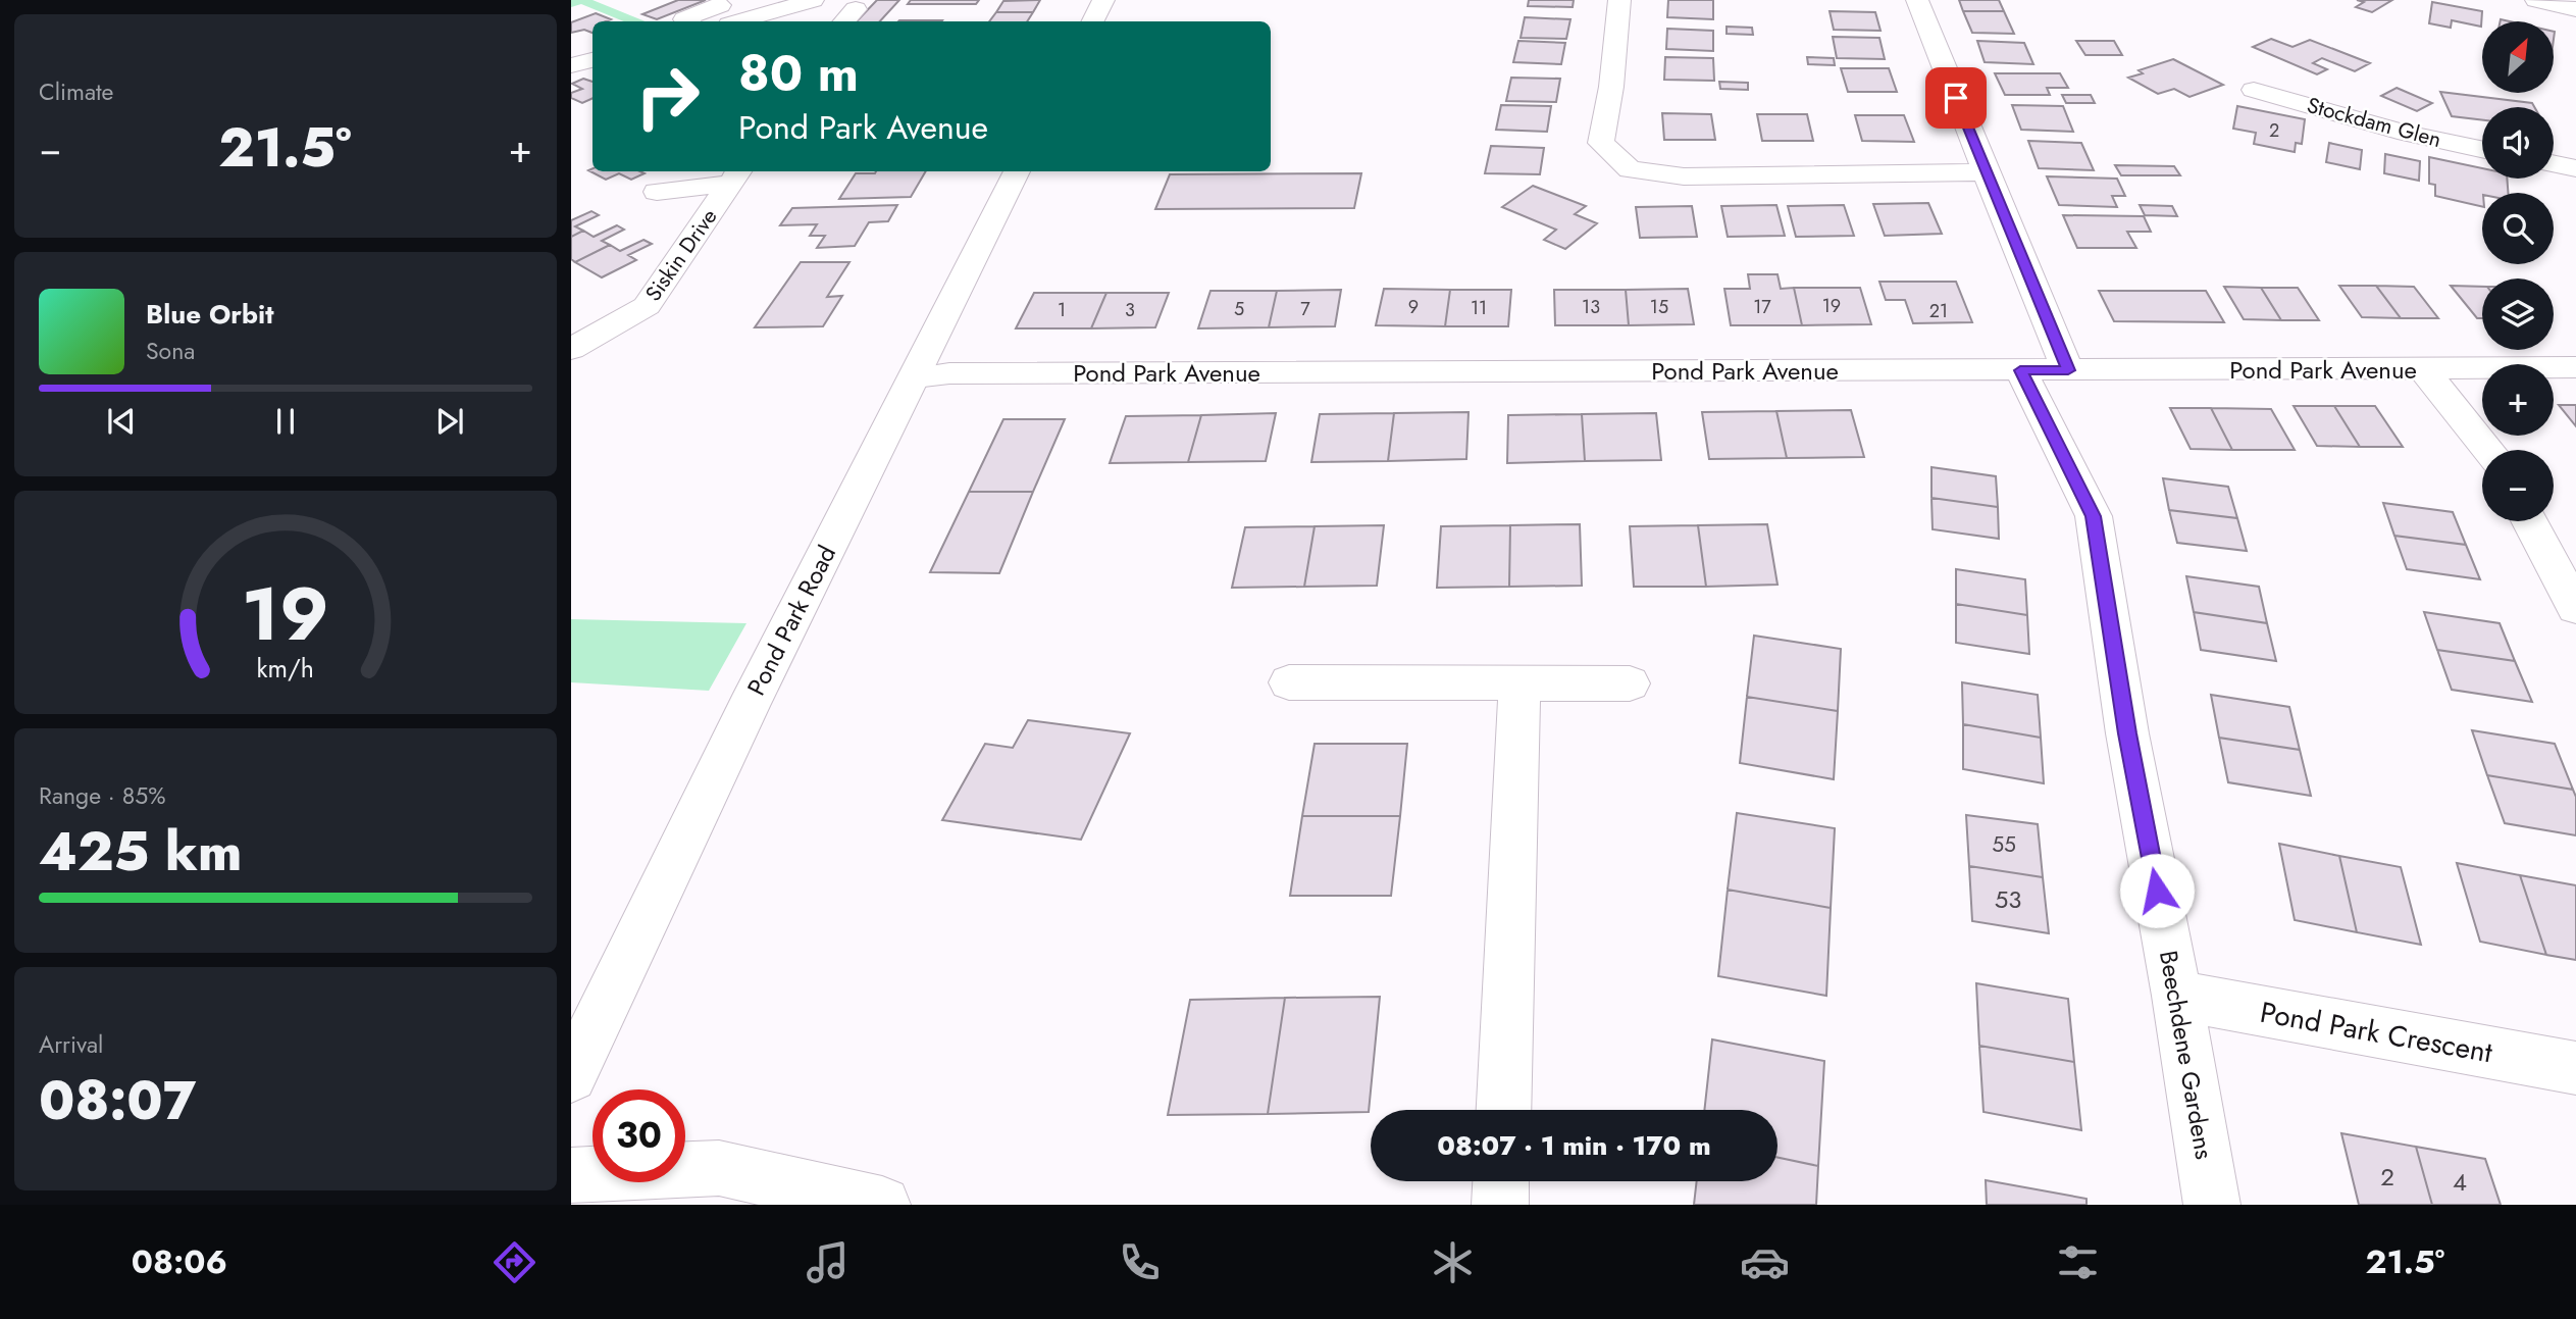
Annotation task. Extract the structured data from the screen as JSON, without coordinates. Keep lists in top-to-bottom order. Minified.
{"streets":{"street":["Stockdam Glen","Siskin Drive","Pond Park Avenue","Pond Park Road","Pond Park Crescent","Beechdene Gardens"]},"crossings":[["Pond Park Avenue","Pond Park Road"],["Pond Park Avenue","Beechdene Gardens"],["Pond Park Crescent","Beechdene Gardens"]],"house_numbers":["2","19","9","13","15","17","11","5","7","1","3","21","55","53","2","4"],"north":"top right","page":{"tile":["Climate",["Range · 85%","425 km"],["Arrival","08:07"]],"map_buttons":["+","−"],"turn":["80 m","Pond Park Avenue"],"heat":["−","21.5°","+"],"song":["Blue Orbit","Sona"],"limit":"30","trip":"08:07 · 1 min · 170 m","tabs":["08:06","21.5°"],"gauge":["19","km/h"]}}
